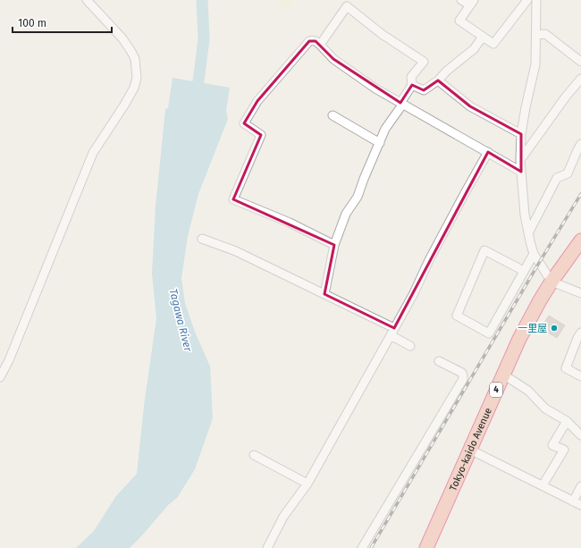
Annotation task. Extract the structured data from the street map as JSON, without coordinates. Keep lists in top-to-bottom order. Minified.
{"streets":{"highway":["4","Tokyo-kaido Avenue"]},"water":["Tagawa River"],"places":["一里屋"],"scale_bar":"100 m"}
